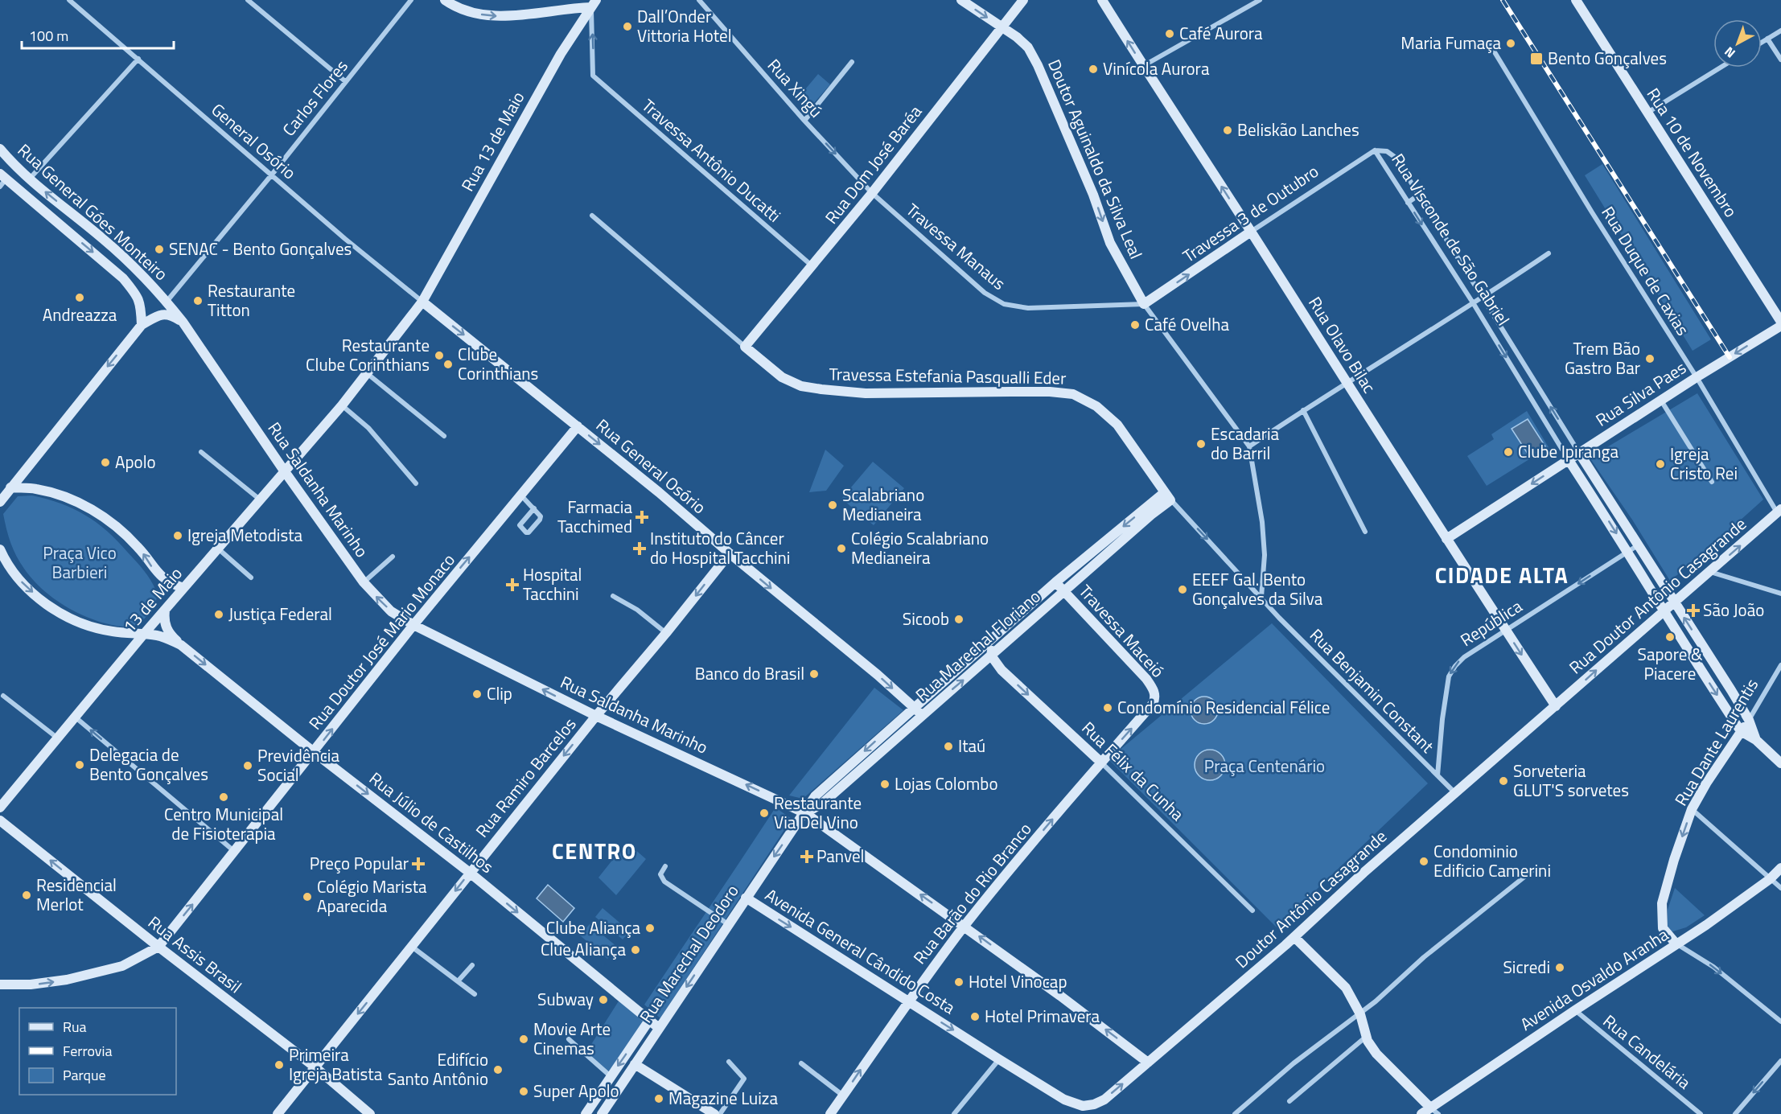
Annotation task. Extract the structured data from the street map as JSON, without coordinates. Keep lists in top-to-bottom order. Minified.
{"streets":{"main road":["Rua 13 de Maio","Rua 10 de Novembro","Doutor Aguinaldo da Silva Leal","Rua Dom José Baréa","Rua General Góes Monteiro","Travessa 3 de Outubro","Rua Visconde de São Gabriel","Rua Olavo Bilac","Travessa Estefania Pasqualli Eder","Rua Silva Paes","Rua General Osório","Rua Saldanha Marinho","Rua Doutor Antônio Casagrande","13 de Maio","Travessa Maceió","Rua Doutor José Mario Monaco","Rua Marechal Floriano","Rua Dante Laurentis","Rua Félix da Cunha","Rua Ramiro Barcelos","Rua Júlio de Castilhos","Rua Barão do Rio Branco","Doutor Antônio Casagrande","Avenida General Cândido Costa","Rua Marechal Deodoro","Rua Assis Brasil","Avenida Osvaldo Aranha"],"street":["Rua Xingú","Carlos Flores","General Osório","Travessa Antônio Ducatti","Travessa Manaus","Rua Duque de Caxias","República","Rua Benjamin Constant","Rua Candelária"]},"crossings":[["Rua Xingú","Rua Dom José Baréa"],["Rua Xingú","Travessa Manaus"],["Carlos Flores","General Osório"],["Carlos Flores","Rua General Góes Monteiro"],["General Osório","Rua 13 de Maio"],["General Osório","Rua General Osório"],["General Osório","13 de Maio"],["Rua 13 de Maio","Travessa Antônio Ducatti"],["Rua 13 de Maio","Rua General Osório"],["Rua 13 de Maio","13 de Maio"],["Rua 10 de Novembro","Rua Silva Paes"],["Doutor Aguinaldo da Silva Leal","Rua Dom José Baréa"],["Doutor Aguinaldo da Silva Leal","Travessa 3 de Outubro"],["Doutor Aguinaldo da Silva Leal","Travessa Manaus"],["Doutor Aguinaldo da Silva Leal","Rua Benjamin Constant"],["Travessa Antônio Ducatti","Rua Dom José Baréa"],["Rua Dom José Baréa","Travessa Manaus"],["Rua Dom José Baréa","Travessa Estefania Pasqualli Eder"],["Rua General Góes Monteiro","Rua Saldanha Marinho"],["Travessa 3 de Outubro","Rua Visconde de São Gabriel"],["Travessa 3 de Outubro","Travessa Manaus"],["Travessa 3 de Outubro","Rua Olavo Bilac"],["Rua Visconde de São Gabriel","Rua Silva Paes"],["Rua Visconde de São Gabriel","Rua Doutor Antônio Casagrande"],["Rua Visconde de São Gabriel","República"],["Rua Visconde de São Gabriel","Rua Dante Laurentis"],["Rua Duque de Caxias","Rua Silva Paes"],["Rua Duque de Caxias","Rua Doutor Antônio Casagrande"],["Rua Olavo Bilac","Rua Silva Paes"],["Rua Olavo Bilac","Rua Doutor Antônio Casagrande"],["Rua Olavo Bilac","República"],["Rua Olavo Bilac","Doutor Antônio Casagrande"],["Travessa Estefania Pasqualli Eder","Rua Marechal Floriano"],["Travessa Estefania Pasqualli Eder","Rua Benjamin Constant"],["Rua General Osório","13 de Maio"],["Rua General Osório","Rua Doutor José Mario Monaco"],["Rua General Osório","Rua Marechal Floriano"],["Rua General Osório","Rua Ramiro Barcelos"],["Rua Saldanha Marinho","13 de Maio"],["Rua Saldanha Marinho","Rua Doutor José Mario Monaco"],["Rua Saldanha Marinho","Rua Marechal Floriano"],["Rua Saldanha Marinho","Rua Ramiro Barcelos"],["Rua Saldanha Marinho","Rua Barão do Rio Branco"],["Rua Saldanha Marinho","Doutor Antônio Casagrande"],["Rua Saldanha Marinho","Rua Marechal Deodoro"],["Rua Doutor Antônio Casagrande","Doutor Antônio Casagrande"],["13 de Maio","Rua Júlio de Castilhos"],["República","Rua Benjamin Constant"],["Travessa Maceió","Rua Marechal Floriano"],["Travessa Maceió","Rua Barão do Rio Branco"],["Rua Doutor José Mario Monaco","Rua Júlio de Castilhos"],["Rua Doutor José Mario Monaco","Rua Assis Brasil"],["Rua Marechal Floriano","Rua Benjamin Constant"],["Rua Marechal Floriano","Rua Félix da Cunha"],["Rua Marechal Floriano","Rua Marechal Deodoro"],["Rua Benjamin Constant","Doutor Antônio Casagrande"],["Rua Dante Laurentis","Avenida Osvaldo Aranha"],["Rua Félix da Cunha","Rua Barão do Rio Branco"],["Rua Ramiro Barcelos","Rua Júlio de Castilhos"],["Rua Ramiro Barcelos","Rua Assis Brasil"],["Rua Júlio de Castilhos","Rua Marechal Deodoro"],["Rua Barão do Rio Branco","Avenida General Cândido Costa"],["Doutor Antônio Casagrande","Avenida General Cândido Costa"],["Avenida General Cândido Costa","Rua Marechal Deodoro"],["Avenida Osvaldo Aranha","Rua Candelária"]],"one_way":["Rua Xingú","Doutor Aguinaldo da Silva Leal","Travessa Antônio Ducatti","Travessa 3 de Outubro","Rua Silva Paes","Rua General Osório","Rua Saldanha Marinho","Rua Doutor Antônio Casagrande","República","Rua Doutor José Mario Monaco","Rua Dante Laurentis","Rua Félix da Cunha","Rua Ramiro Barcelos","Rua Júlio de Castilhos","Rua Barão do Rio Branco","Avenida General Cândido Costa","Rua Marechal Deodoro","Rua Assis Brasil"],"districts":["CIDADE ALTA","CENTRO"],"parks":["Praça Vico Barbieri","Praça Centenário"],"places":{"other":["Dall’Onder Vittoria Hotel","Café Aurora","Maria Fumaça","Vinícola Aurora","Beliskão Lanches","SENAC - Bento Gonçalves","Andreazza","Restaurante Titton","Café Ovelha","Restaurante Clube Corinthians","Trem Bão Gastro Bar","Clube Corinthians","Escadaria do Barril","Clube Ipiranga","Apolo","Igreja Cristo Rei","Scalabriano Medianeira","Igreja Metodista","Colégio Scalabriano Medianeira","EEEF Gal. Bento Gonçalves da Silva","Justiça Federal","Sicoob","Sapore & Piacere","Banco do Brasil","Clip","Condomínio Residencial Félice","Itaú","Delegacia de Bento Gonçalves","Previdência Social","Sorveteria GLUT'S sorvetes","Lojas Colombo","Centro Municipal de Fisioterapia","Restaurante Via Del Vino","Condominio Edificio Camerini","Residencial Merlot","Colégio Marista Aparecida","Clube Aliança","Clue Aliança","Sicredi","Hotel Vinocap","Subway","Hotel Primavera","Movie Arte Cinemas","Primeira Igreja Batista","Edifício Santo Antônio","Super Apolo","Magazine Luiza"],"transit":["Bento Gonçalves"],"health":["Farmacia Tacchimed","Instituto do Câncer do Hospital Tacchini","Hospital Tacchini","São João","Panvel","Preço Popular"]},"legend":["Rua","Ferrovia","Parque"],"scale_bar":"100 m","north":"bottom left"}
